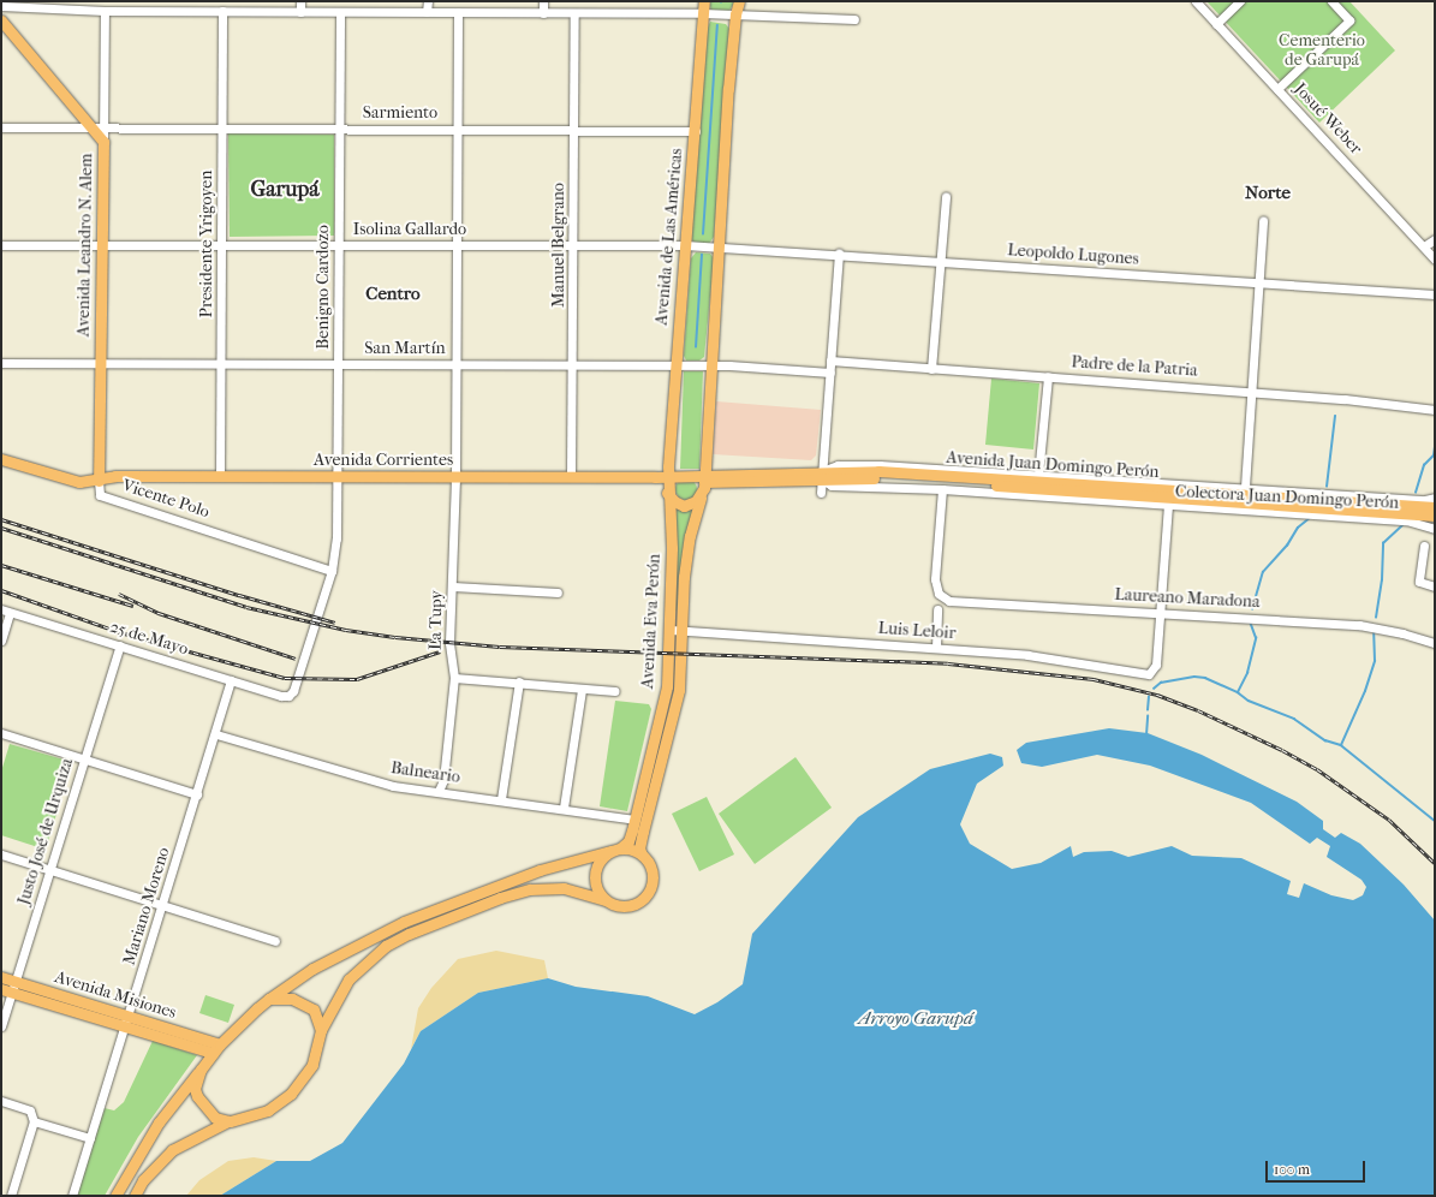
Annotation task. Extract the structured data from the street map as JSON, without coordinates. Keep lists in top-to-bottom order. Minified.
{"streets":{"main road":["Avenida de Las Américas","Avenida Leandro N. Alem","Avenida Corrientes","Avenida Juan Domingo Perón","Vicente Polo","Avenida Eva Perón","Avenida Misiones"],"street":["Sarmiento","Josué Weber","Isolina Gallardo","Presidente Yrigoyen","Manuel Belgrano","Leopoldo Lugones","Benigno Cardozo","San Martín","Padre de la Patria","Colectora Juan Domingo Perón","Laureano Maradona","La Tupy","Luis Leloir","25 de Mayo","Balneario","Justo José de Urquiza","Mariano Moreno"]},"crossings":[["Sarmiento","Avenida de Las Américas"],["Sarmiento","Presidente Yrigoyen"],["Sarmiento","Avenida Leandro N. Alem"],["Sarmiento","Manuel Belgrano"],["Sarmiento","Benigno Cardozo"],["Sarmiento","La Tupy"],["Isolina Gallardo","Avenida de Las Américas"],["Isolina Gallardo","Presidente Yrigoyen"],["Isolina Gallardo","Avenida Leandro N. Alem"],["Isolina Gallardo","Manuel Belgrano"],["Isolina Gallardo","Leopoldo Lugones"],["Isolina Gallardo","Benigno Cardozo"],["Isolina Gallardo","La Tupy"],["Avenida de Las Américas","San Martín"],["Avenida de Las Américas","Avenida Corrientes"],["Avenida de Las Américas","Avenida Juan Domingo Perón"],["Avenida de Las Américas","Avenida Eva Perón"],["Presidente Yrigoyen","San Martín"],["Presidente Yrigoyen","Avenida Corrientes"],["Avenida Leandro N. Alem","San Martín"],["Avenida Leandro N. Alem","Avenida Corrientes"],["Avenida Leandro N. Alem","Vicente Polo"],["Manuel Belgrano","San Martín"],["Manuel Belgrano","Avenida Corrientes"],["Benigno Cardozo","San Martín"],["Benigno Cardozo","Avenida Corrientes"],["San Martín","La Tupy"],["Avenida Corrientes","Avenida Juan Domingo Perón"],["Avenida Corrientes","Vicente Polo"],["Avenida Corrientes","La Tupy"],["Avenida Corrientes","Avenida Eva Perón"],["Avenida Juan Domingo Perón","Colectora Juan Domingo Perón"],["Avenida Juan Domingo Perón","Avenida Eva Perón"],["Colectora Juan Domingo Perón","Laureano Maradona"],["Vicente Polo","25 de Mayo"],["Laureano Maradona","Luis Leloir"],["La Tupy","Balneario"],["Avenida Eva Perón","Luis Leloir"],["Avenida Eva Perón","Balneario"],["25 de Mayo","Justo José de Urquiza"],["25 de Mayo","Mariano Moreno"],["Balneario","Mariano Moreno"],["Justo José de Urquiza","Avenida Misiones"],["Mariano Moreno","Avenida Misiones"]],"districts":["Garupá","Norte","Centro"],"water":["Arroyo Garupá"],"parks":["Cementerio de Garupá"],"scale_bar":"100 m"}
